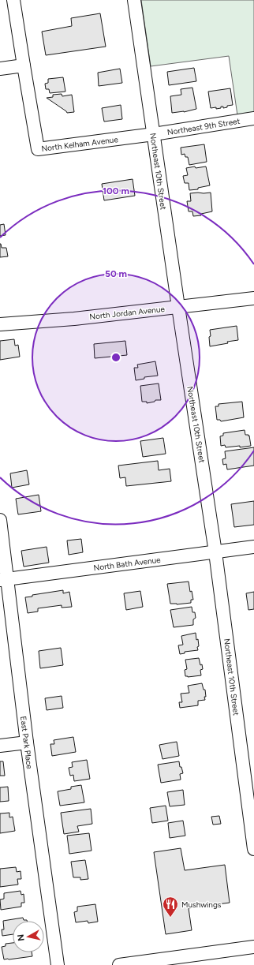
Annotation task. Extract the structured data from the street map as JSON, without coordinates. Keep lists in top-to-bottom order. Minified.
{"streets":{"street":["Northeast 9th Street","North Kelham Avenue","Northeast 10th Street","North Jordan Avenue","North Bath Avenue","East Park Place"]},"crossings":[["Northeast 9th Street","North Kelham Avenue"],["Northeast 9th Street","Northeast 10th Street"],["North Kelham Avenue","Northeast 10th Street"],["Northeast 10th Street","North Jordan Avenue"],["Northeast 10th Street","North Bath Avenue"],["North Bath Avenue","East Park Place"]],"places":{"restaurant":["Mushwings"]},"north":"left","rings":["100 m","50 m"]}
